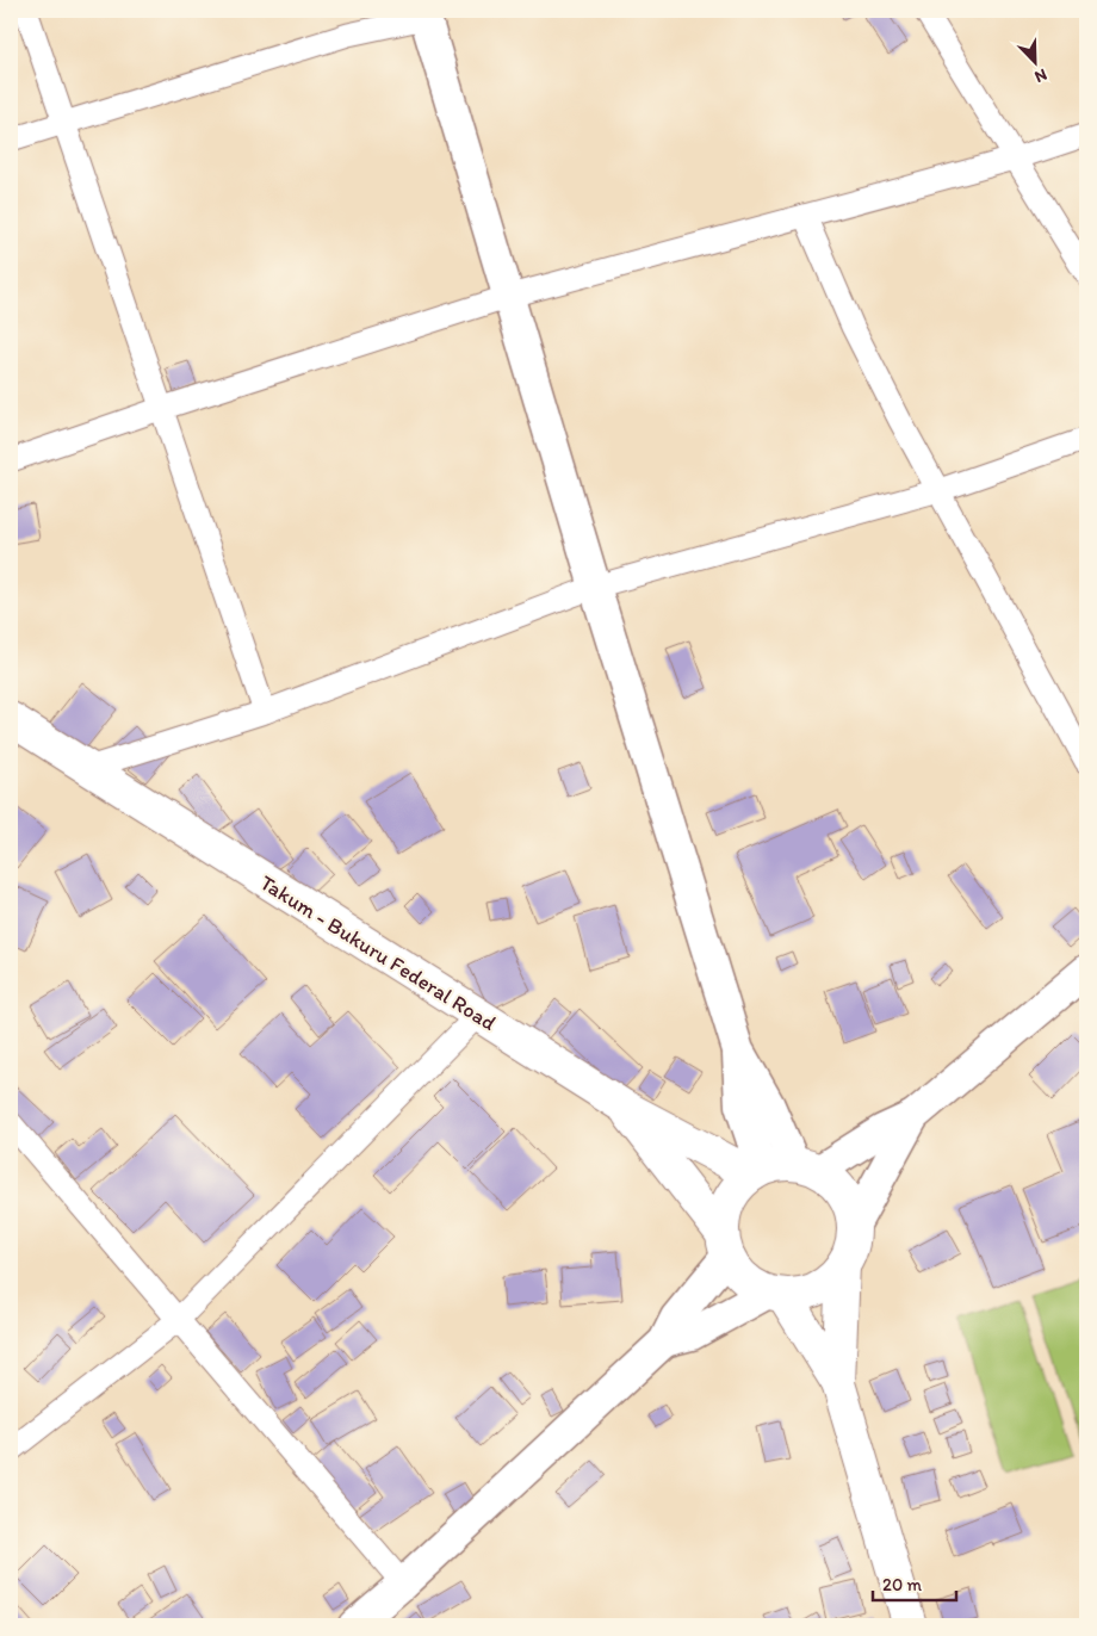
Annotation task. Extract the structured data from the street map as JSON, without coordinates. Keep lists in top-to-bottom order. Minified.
{"streets":{"main road":["Takum - Bukuru Federal Road"]},"scale_bar":"20 m","north":"bottom right"}
